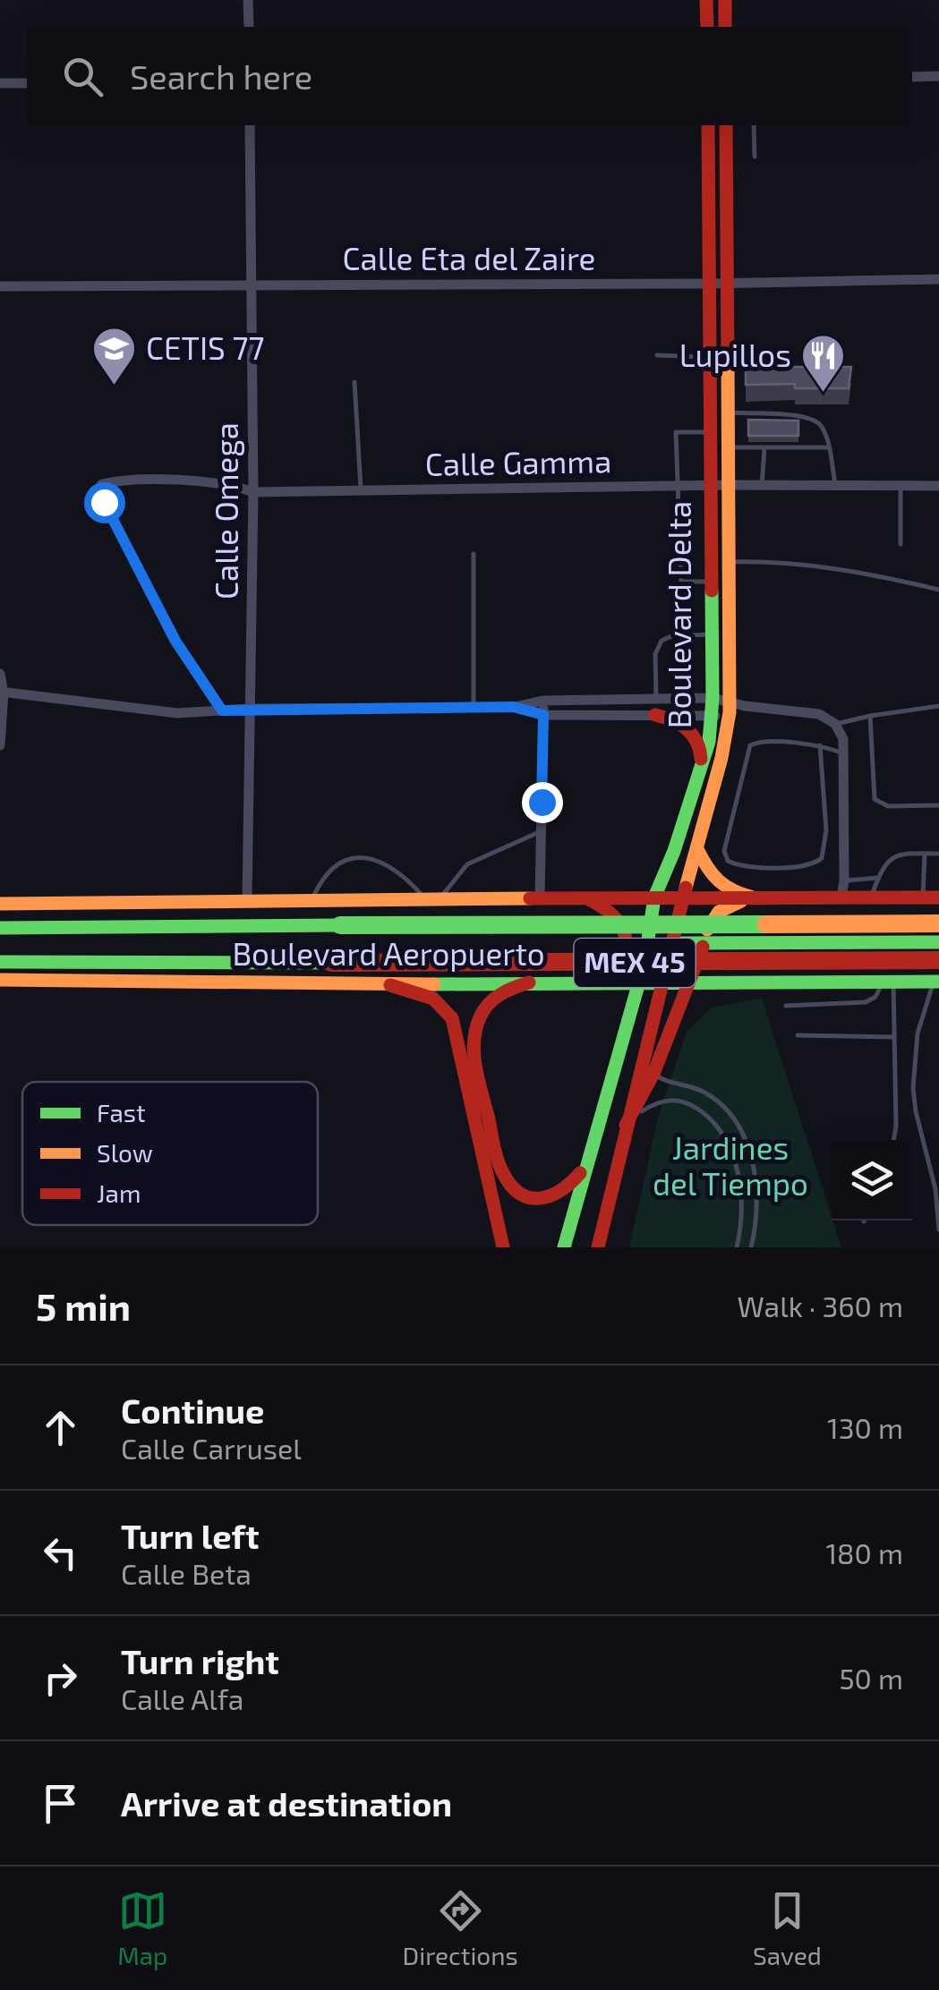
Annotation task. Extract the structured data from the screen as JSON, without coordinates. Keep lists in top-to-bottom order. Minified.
{"streets":{"main road":["Boulevard Delta","Boulevard Aeropuerto","MEX 45"],"street":["Calle Eta del Zaire","Calle Gamma","Calle Omega"]},"crossings":[["Calle Eta del Zaire","Calle Omega"],["Calle Eta del Zaire","Boulevard Delta"],["Calle Gamma","Calle Omega"],["Calle Gamma","Boulevard Delta"],["Calle Omega","Boulevard Aeropuerto"],["Boulevard Delta","Boulevard Aeropuerto"]],"parks":["Jardines del Tiempo"],"places":{"school or university":["CETIS 77"],"restaurant":["Lupillos"]},"legend":["Fast","Slow","Jam"],"page":{"search":"Search here","heading":["5 min","Walk · 360 m"],"list":[["Continue","Calle Carrusel","130 m"],["Turn left","Calle Beta","180 m"],["Turn right","Calle Alfa","50 m"],"Arrive at destination"],"nav":["Map","Directions","Saved"]}}
